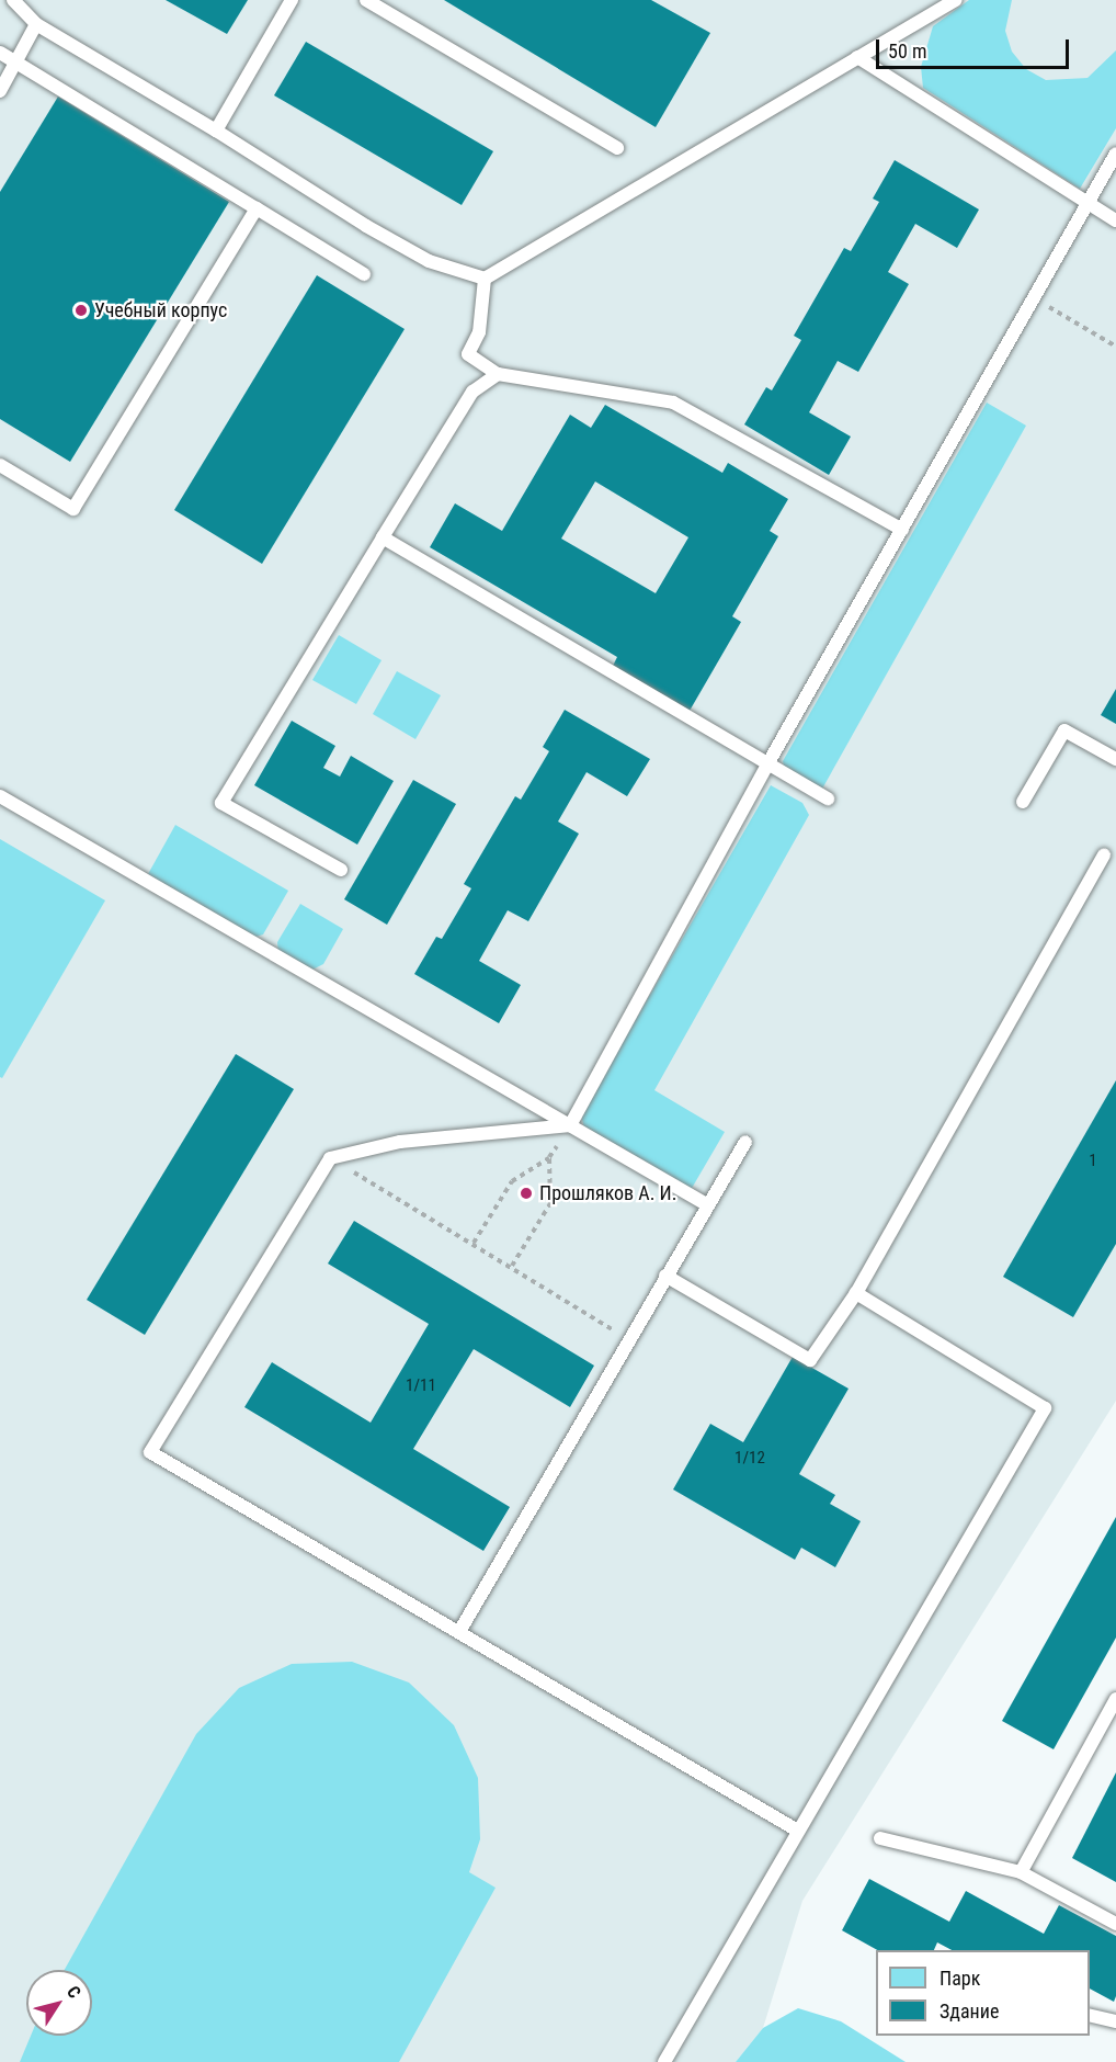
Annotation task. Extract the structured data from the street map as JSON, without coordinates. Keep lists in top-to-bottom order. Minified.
{"places":["Учебный корпус","Прошляков А. И."],"house_numbers":["1","1/11","1/12"],"legend":["Парк","Здание"],"scale_bar":"50 m","north":"top right"}
